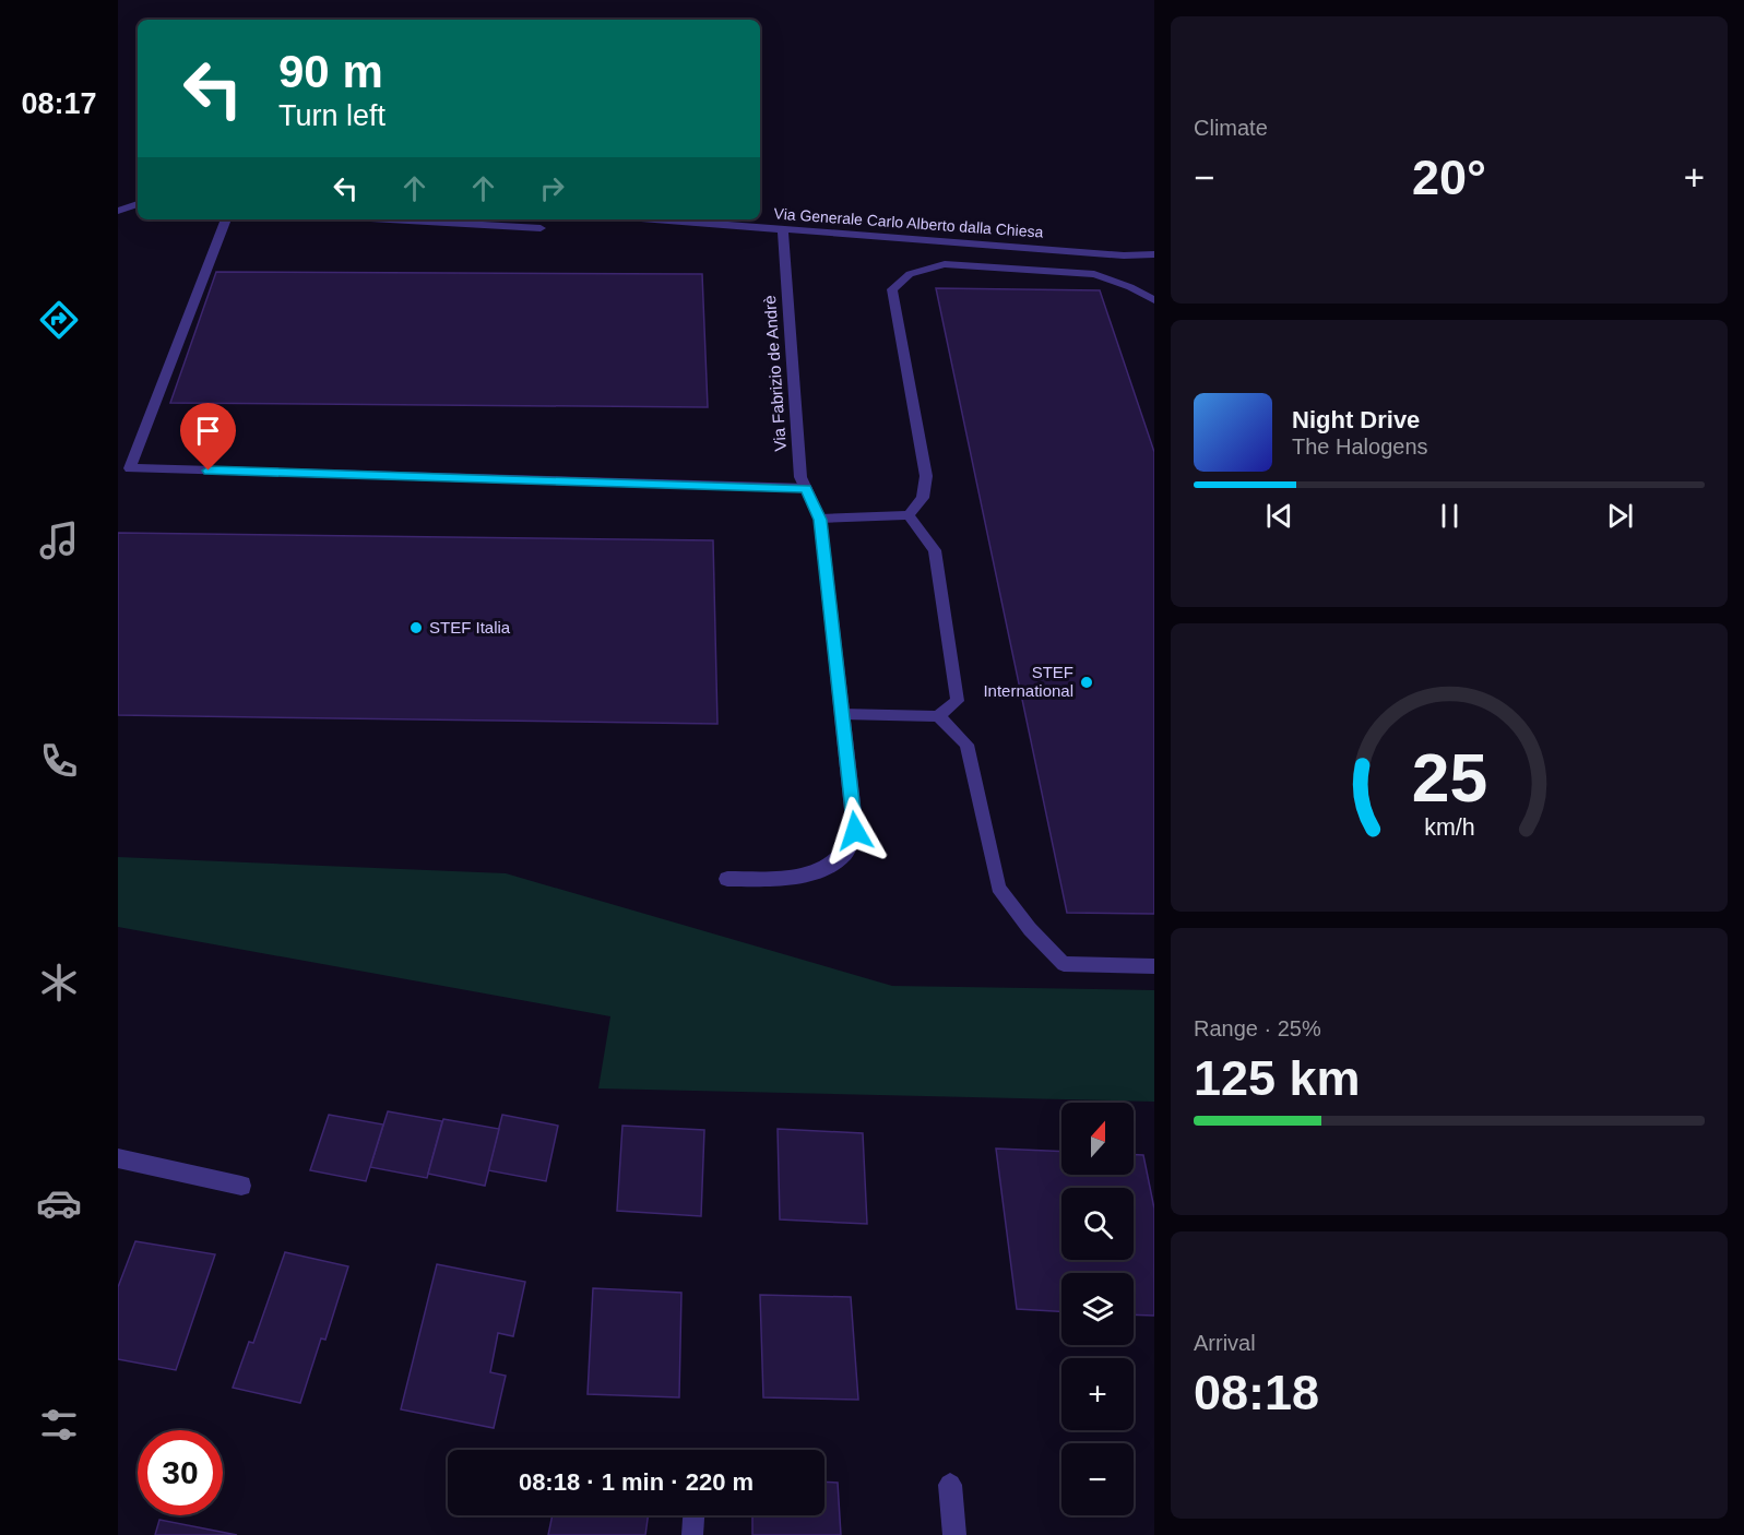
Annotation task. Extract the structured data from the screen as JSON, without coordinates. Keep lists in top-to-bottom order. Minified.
{"streets":{"street":["Via Generale Carlo Alberto dalla Chiesa","Via Fabrizio de Andrè"]},"crossings":[["Via Generale Carlo Alberto dalla Chiesa","Via Fabrizio de Andrè"]],"places":["STEF Italia","STEF International"],"north":"top","page":{"tabs":"08:17","tile":["Climate",["Range · 25%","125 km"],["Arrival","08:18"]],"turn":["90 m","Turn left"],"heat":["−","20°","+"],"song":["Night Drive","The Halogens"],"map_buttons":["+","−"],"limit":"30","trip":"08:18 · 1 min · 220 m","gauge":["25","km/h"]}}
